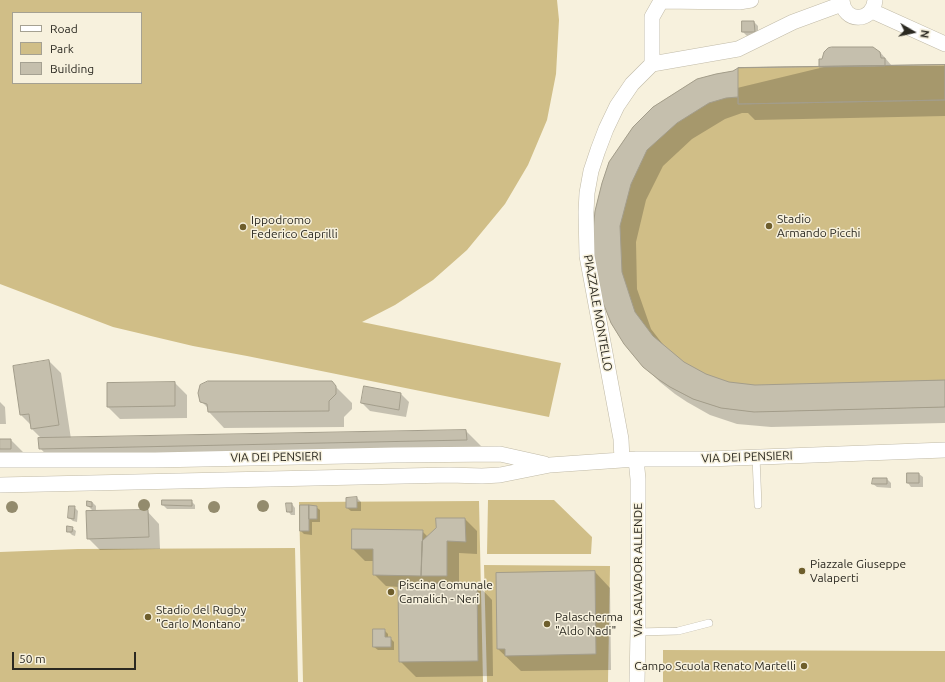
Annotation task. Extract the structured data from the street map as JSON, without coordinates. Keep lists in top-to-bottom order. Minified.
{"streets":{"street":["PIAZZALE MONTELLO","VIA DEI PENSIERI","VIA SALVADOR ALLENDE"]},"crossings":[["PIAZZALE MONTELLO","VIA DEI PENSIERI"],["PIAZZALE MONTELLO","VIA SALVADOR ALLENDE"],["VIA DEI PENSIERI","VIA SALVADOR ALLENDE"]],"places":["Stadio Armando Picchi","Ippodromo Federico Caprilli","Piazzale Giuseppe Valaperti","Piscina Comunale Camalich - Neri","Stadio del Rugby \"Carlo Montano\"","Palascherma \"Aldo Nadi\"","Campo Scuola Renato Martelli"],"legend":["Road","Park","Building"],"scale_bar":"50 m","north":"right"}
